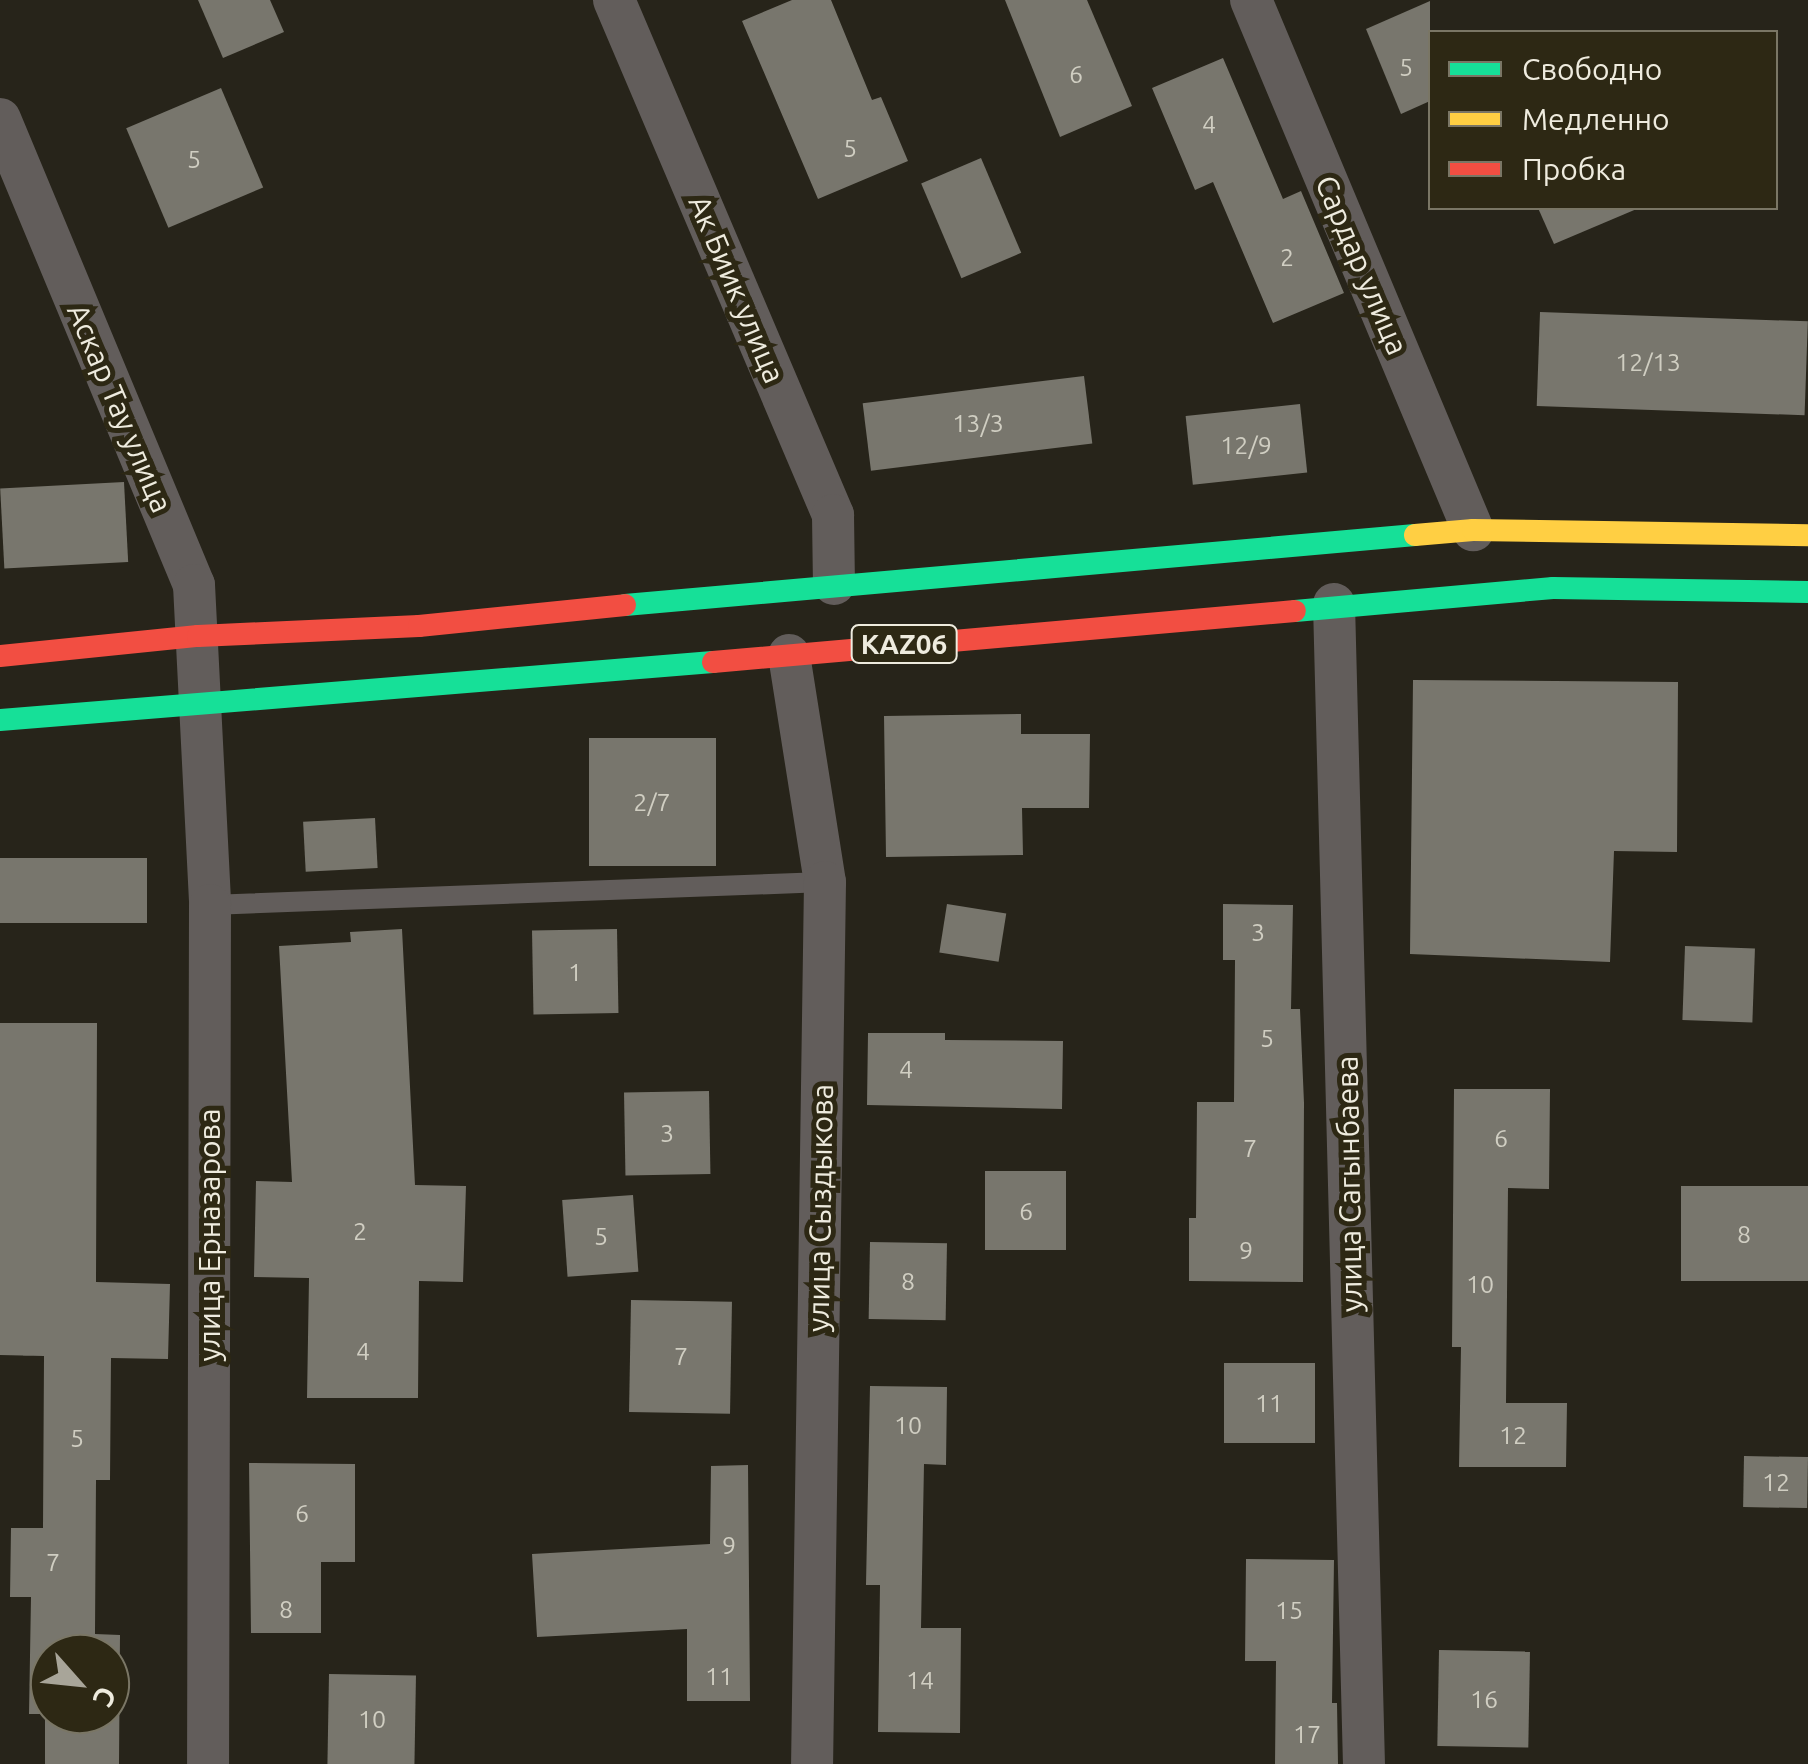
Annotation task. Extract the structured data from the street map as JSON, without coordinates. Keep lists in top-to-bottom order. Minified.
{"streets":{"highway":["KАZ06"],"street":["Сардар улица","Ак Биик улица","Аскар Тау улица","улица Сагынбаева","улица Сыздыкова","улица Ерназарова"]},"crossings":[["Сардар улица","KАZ06"],["Ак Биик улица","KАZ06"],["Аскар Тау улица","KАZ06"],["Аскар Тау улица","улица Ерназарова"],["KАZ06","улица Сагынбаева"],["KАZ06","улица Сыздыкова"],["KАZ06","улица Ерназарова"]],"house_numbers":["5","6","4","5","5","2","12/13","13/3","12/9","2/7","3","1","5","4","3","6","7","6","2","8","5","9","8","10","4","7","11","10","12","5","12","6","9","7","8","15","11","14","16","10","17"],"legend":["Свободно","Медленно","Пробка"],"north":"bottom right"}
